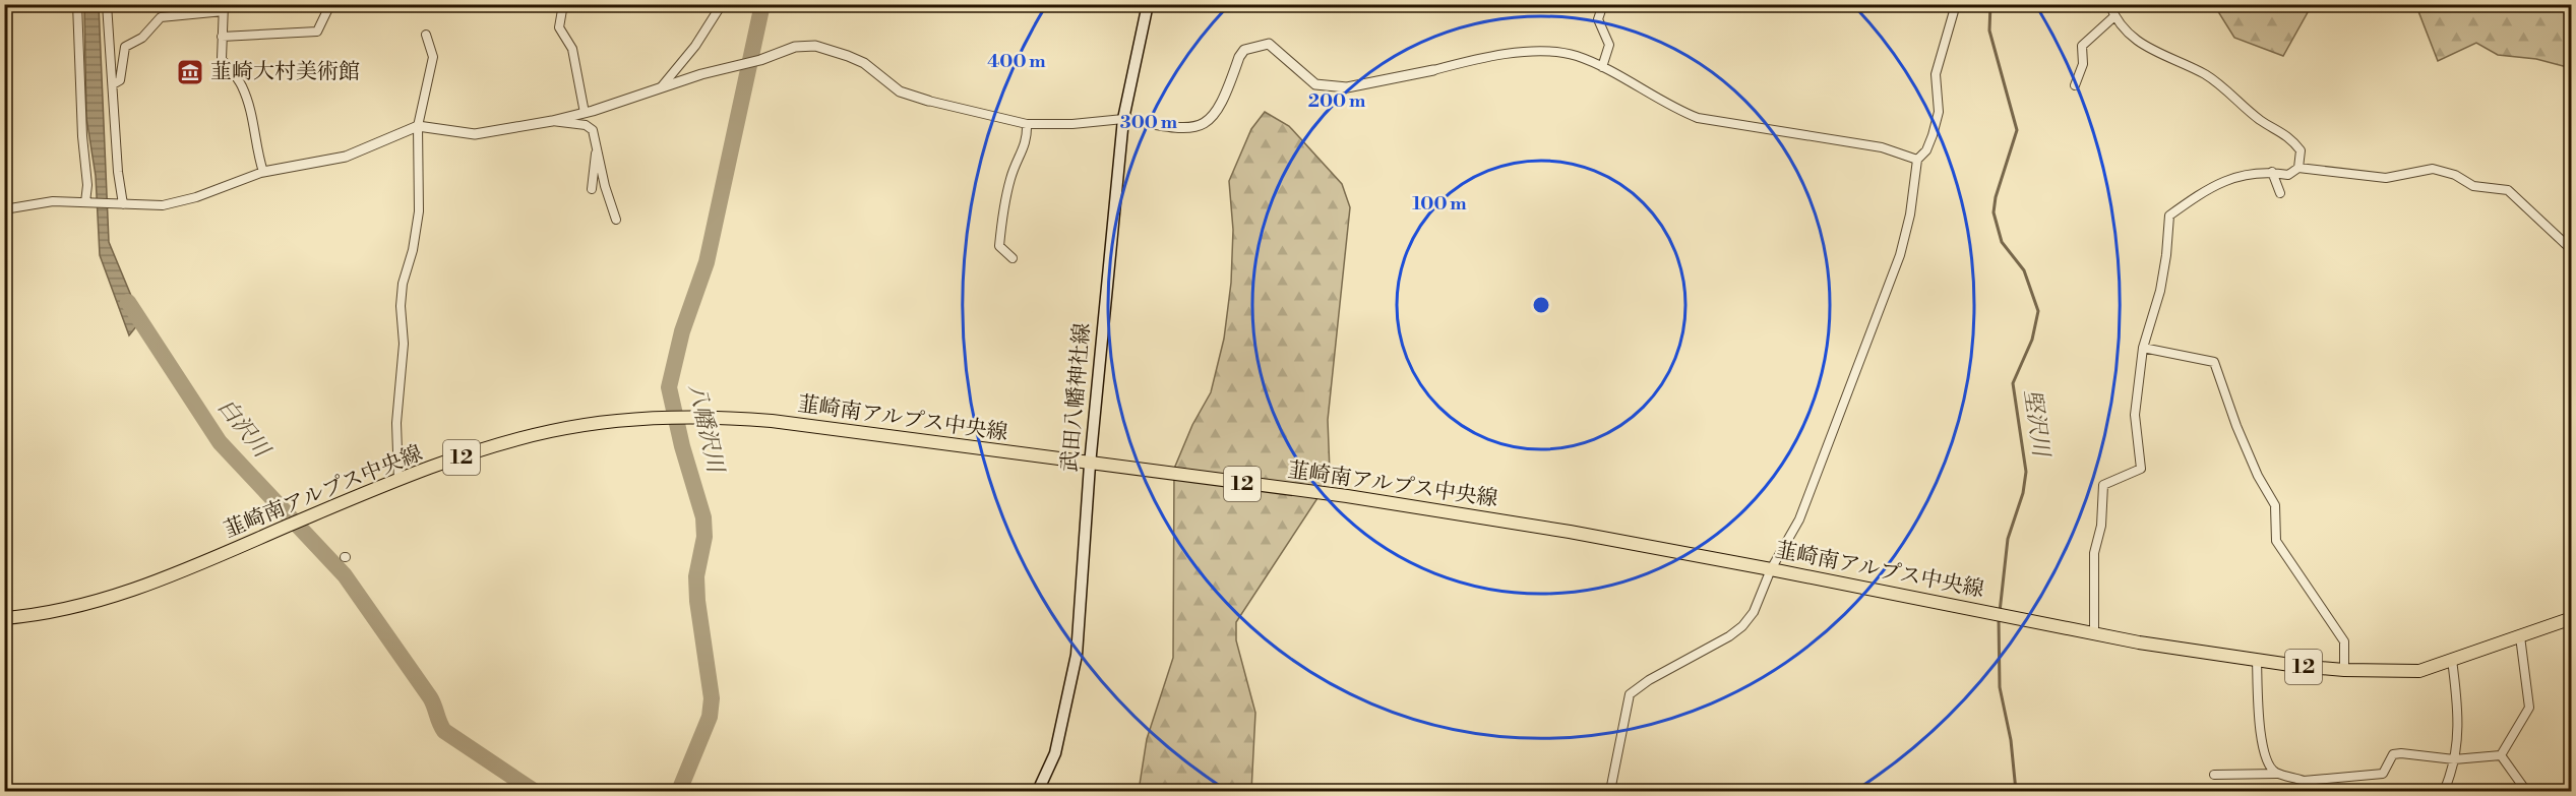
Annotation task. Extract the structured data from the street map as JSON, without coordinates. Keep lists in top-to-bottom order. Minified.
{"streets":{"main road":["武田八幡神社線","韮崎南アルプス中央線","12"]},"crossings":[["武田八幡神社線","韮崎南アルプス中央線"]],"water":["堅沢川","白沢川","八幡沢川"],"places":{"museum":["韮崎大村美術館"]},"rings":["400 m","200 m","300 m","100 m"]}
